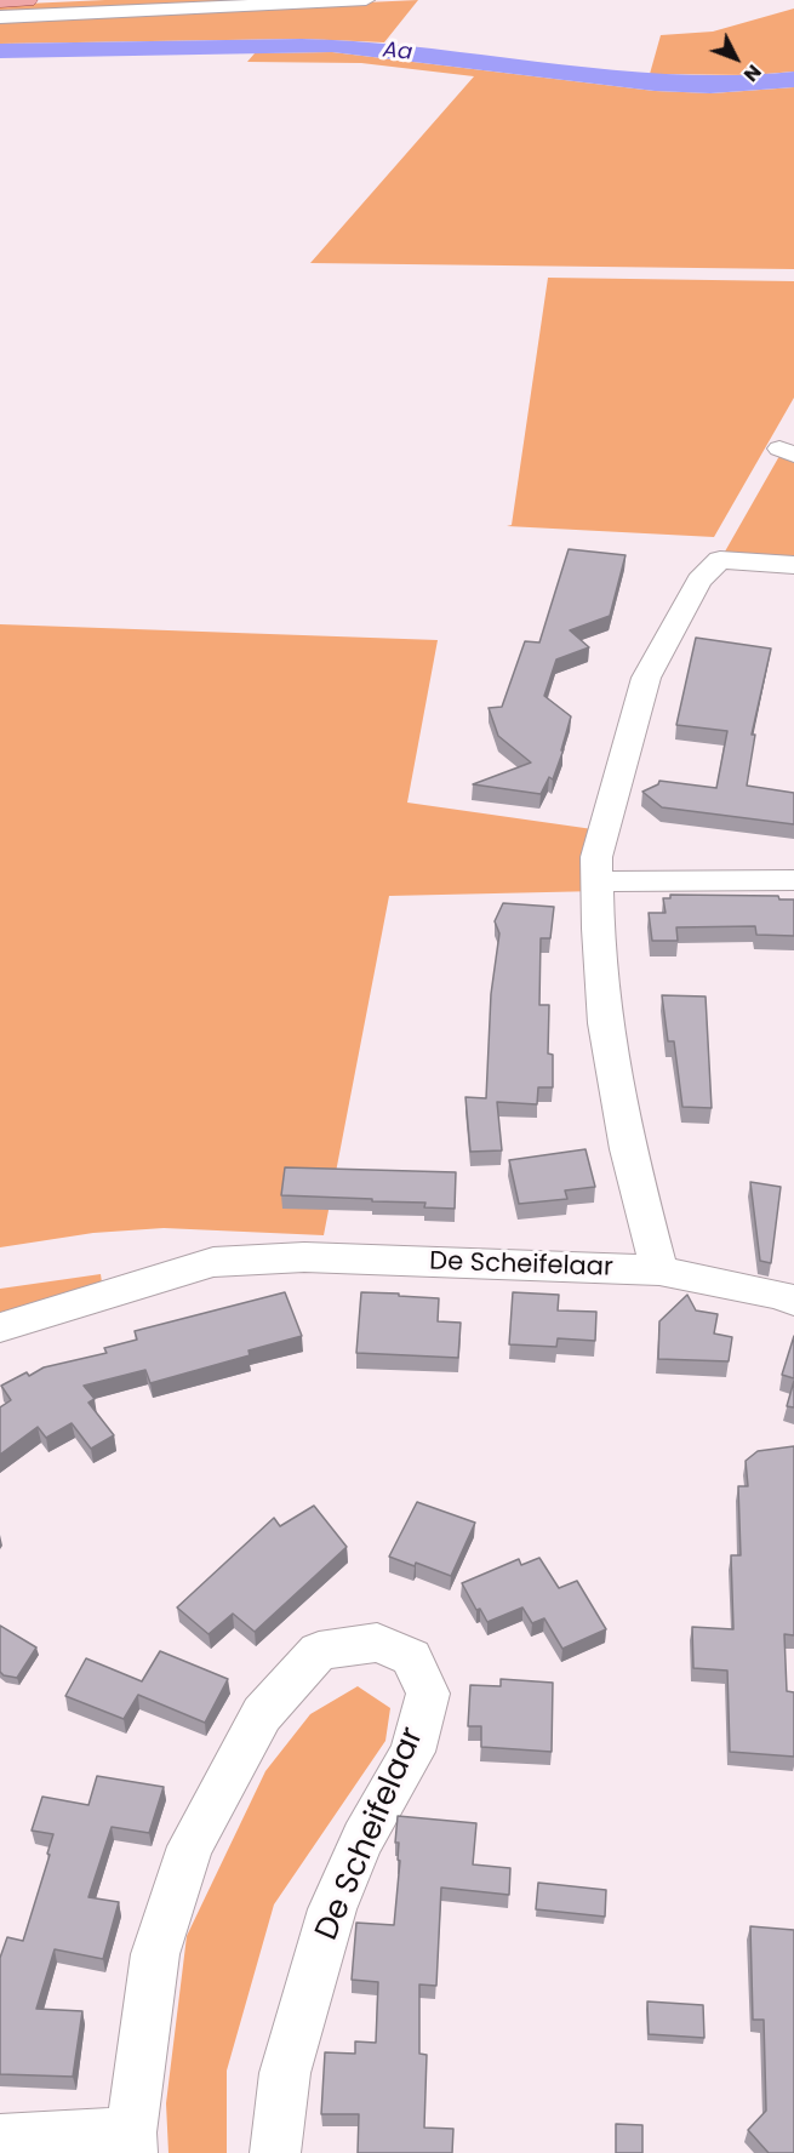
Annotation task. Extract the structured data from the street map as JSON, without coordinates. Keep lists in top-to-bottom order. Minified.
{"streets":{"street":["De Scheifelaar"]},"water":["Aa"],"north":"bottom right"}
